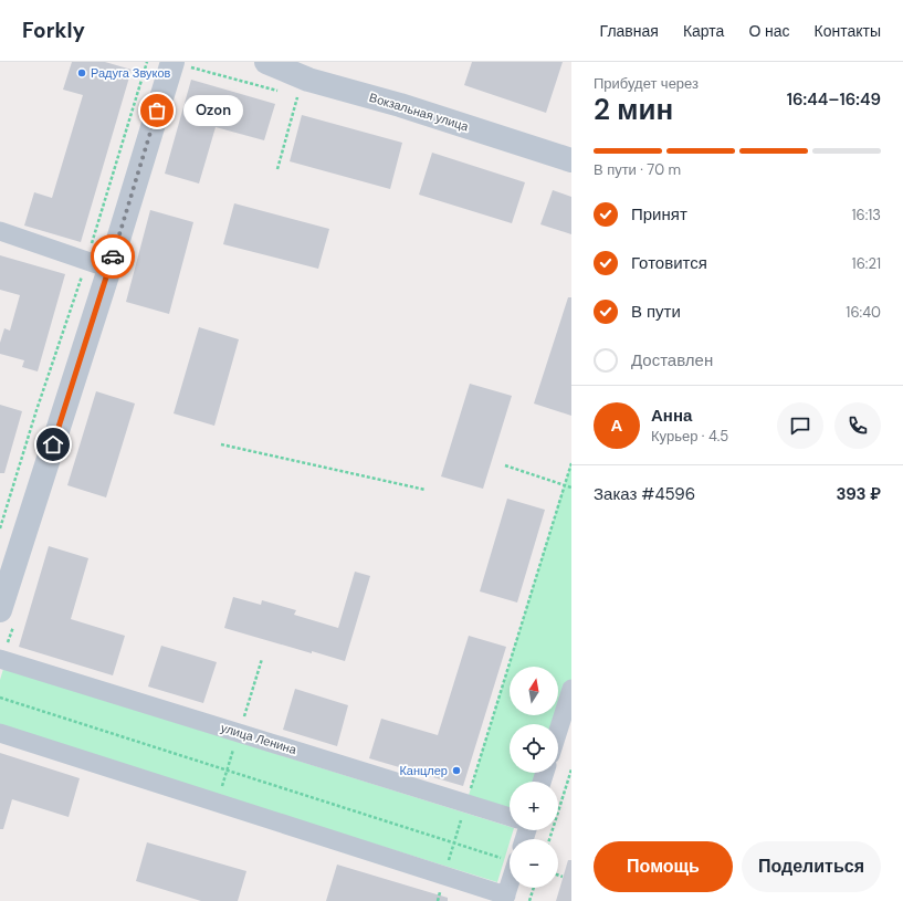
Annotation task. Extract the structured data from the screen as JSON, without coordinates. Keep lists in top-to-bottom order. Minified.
{"streets":{"street":["Вокзальная улица","улица Ленина"]},"places":["Радуга Звуков","Ozon","Канцлер"],"north":"top","page":{"header":"Forkly","nav":["Главная","Карта","О нас","Контакты"],"heading":["2 мин","Прибудет через","16:44–16:49"],"panel":["Анна","Курьер · 4.5","Заказ #4596","393 ₽"],"bubble":"Ozon","bar":"В пути · 70 m","list":[["Принят","16:13"],["Готовится","16:21"],["В пути","16:40"],"Доставлен"],"round":"А","map_buttons":["+","−"],"buttons":["Помощь","Поделиться"]}}
